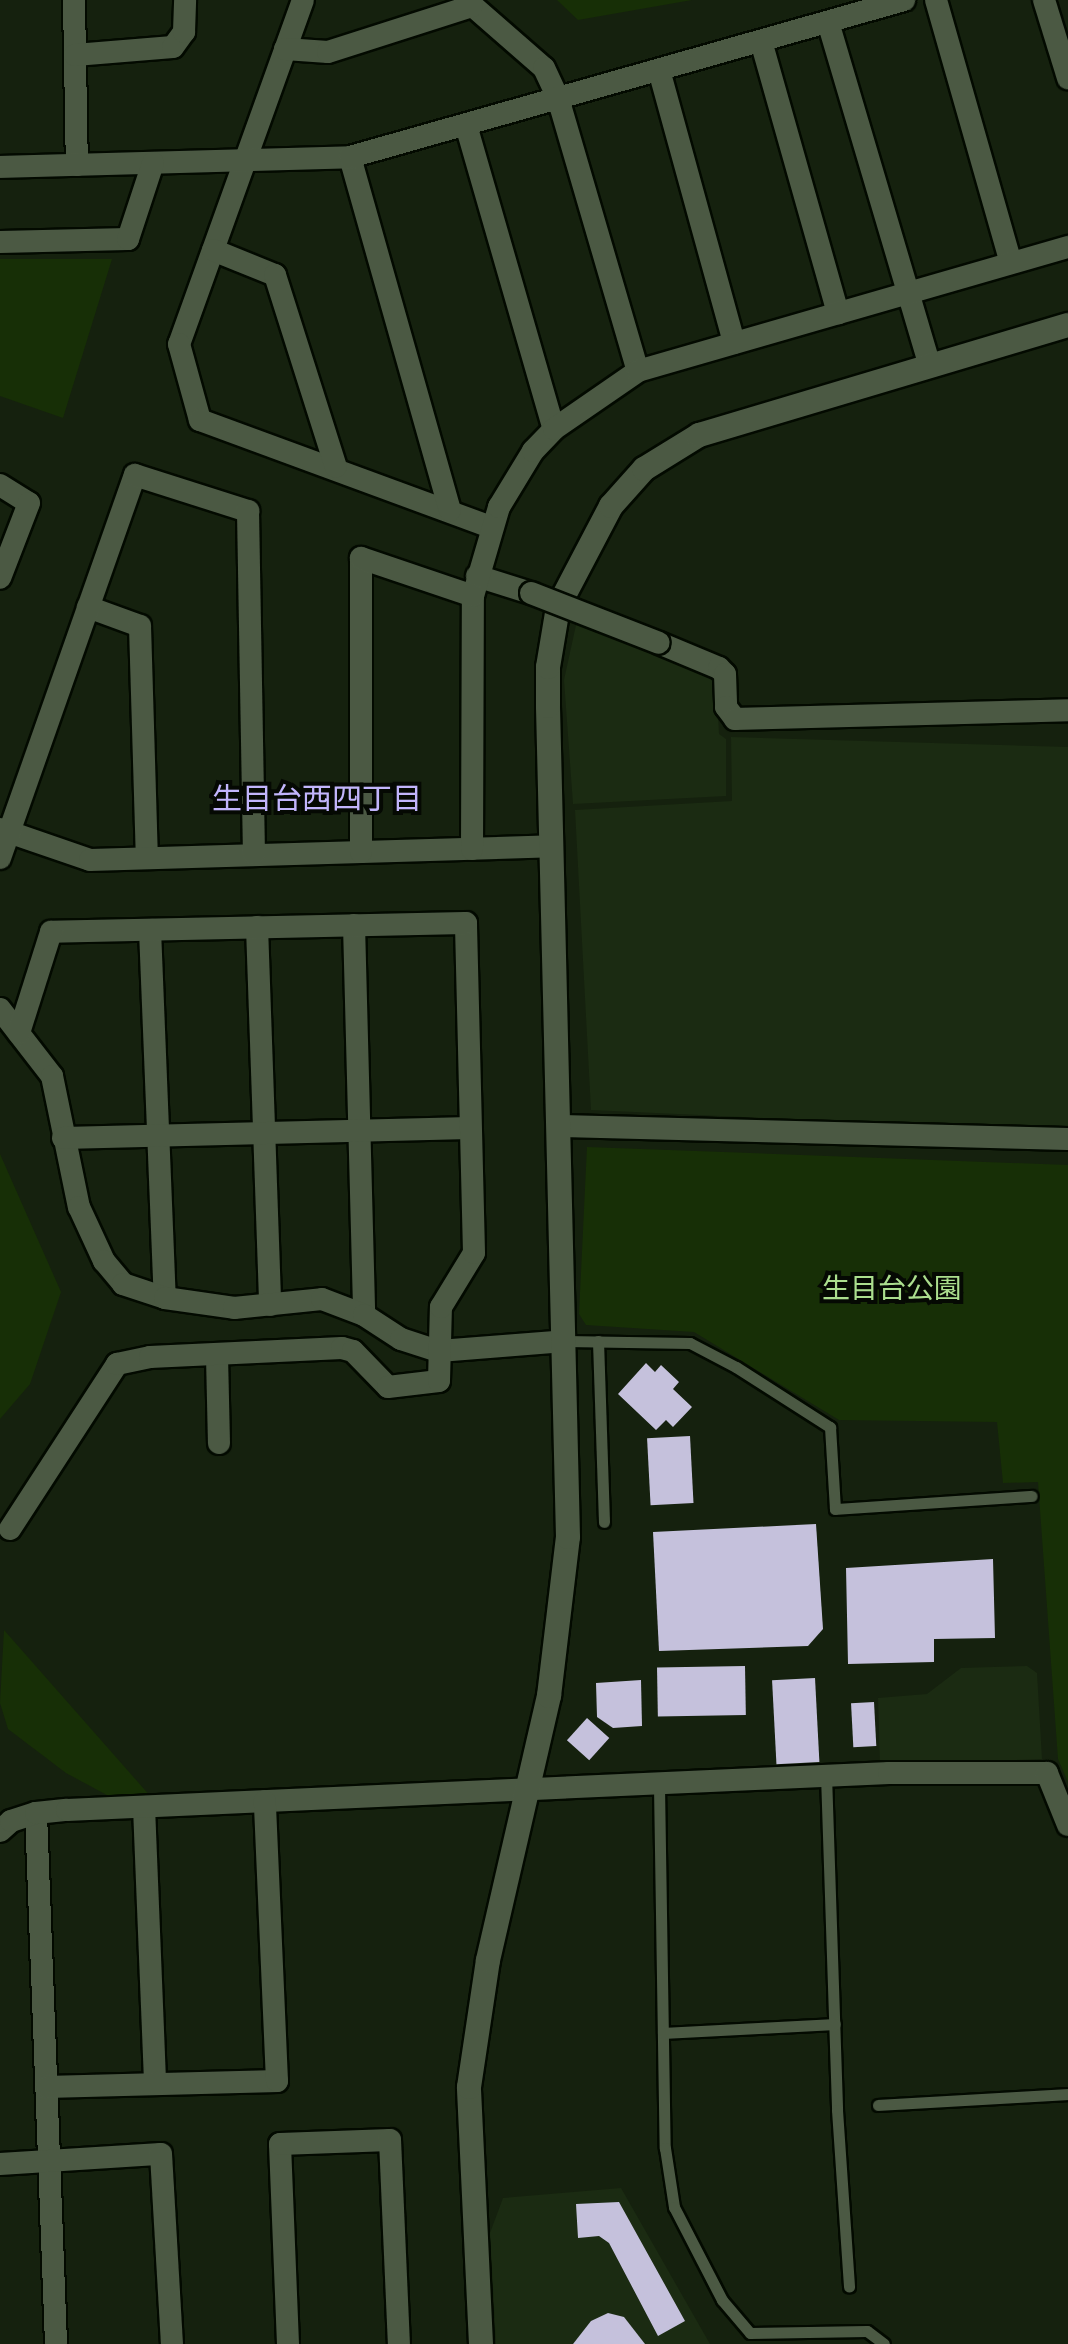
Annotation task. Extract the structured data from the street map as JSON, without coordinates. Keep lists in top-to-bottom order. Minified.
{"districts":["生目台西四丁目"],"parks":["生目台公園"]}
